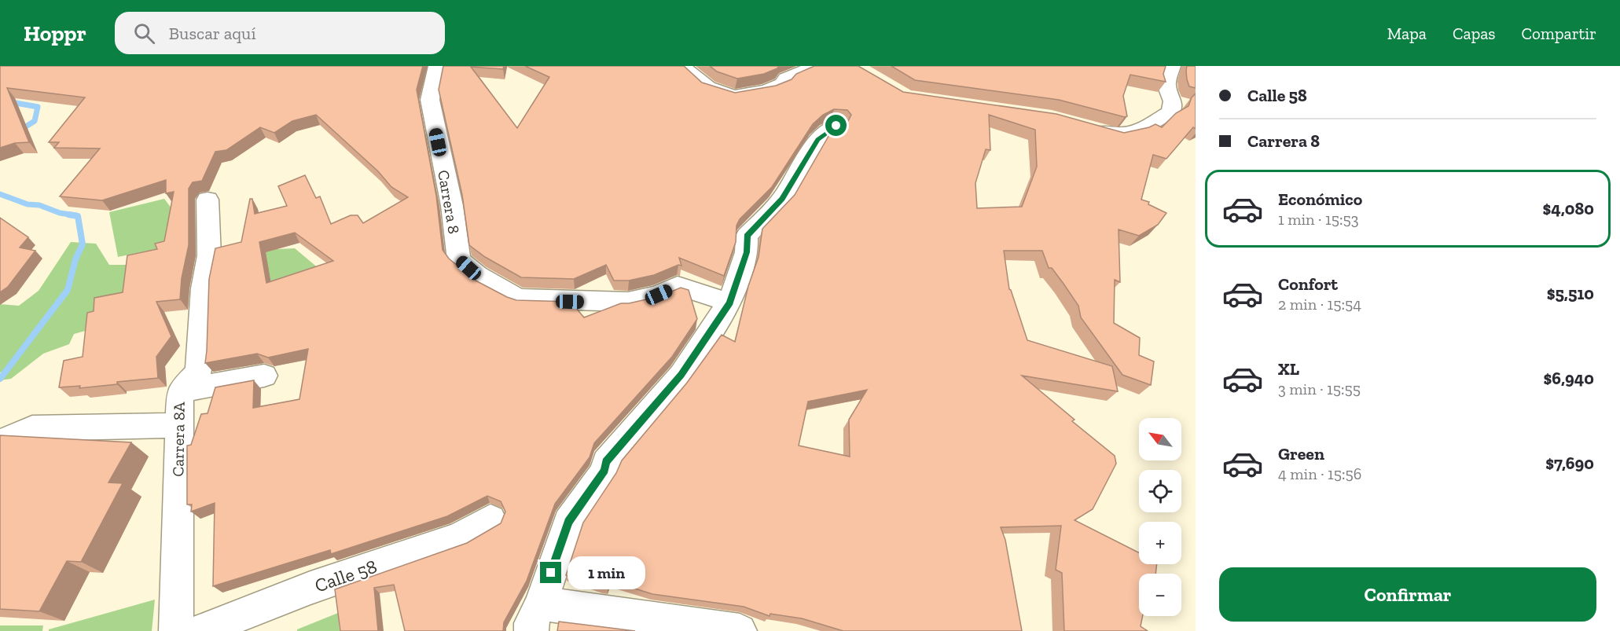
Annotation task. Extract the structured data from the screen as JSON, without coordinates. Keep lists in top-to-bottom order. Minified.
{"streets":{"street":["Carrera 8","Carrera 8A","Calle 58"]},"north":"top left","page":{"header":"Hoppr","search":"Buscar aquí","nav":["Mapa","Capas","Compartir"],"banner":["Calle 58","Carrera 8"],"list":[{"name":"Económico","note":"1 min · 15:53","value":"$4,080"},{"name":"Confort","note":"2 min · 15:54","value":"$5,510"},{"name":"XL","note":"3 min · 15:55","value":"$6,940"},{"name":"Green","note":"4 min · 15:56","value":"$7,690"}],"map_buttons":["+","−"],"bubble":"1 min","buttons":"Confirmar"}}
